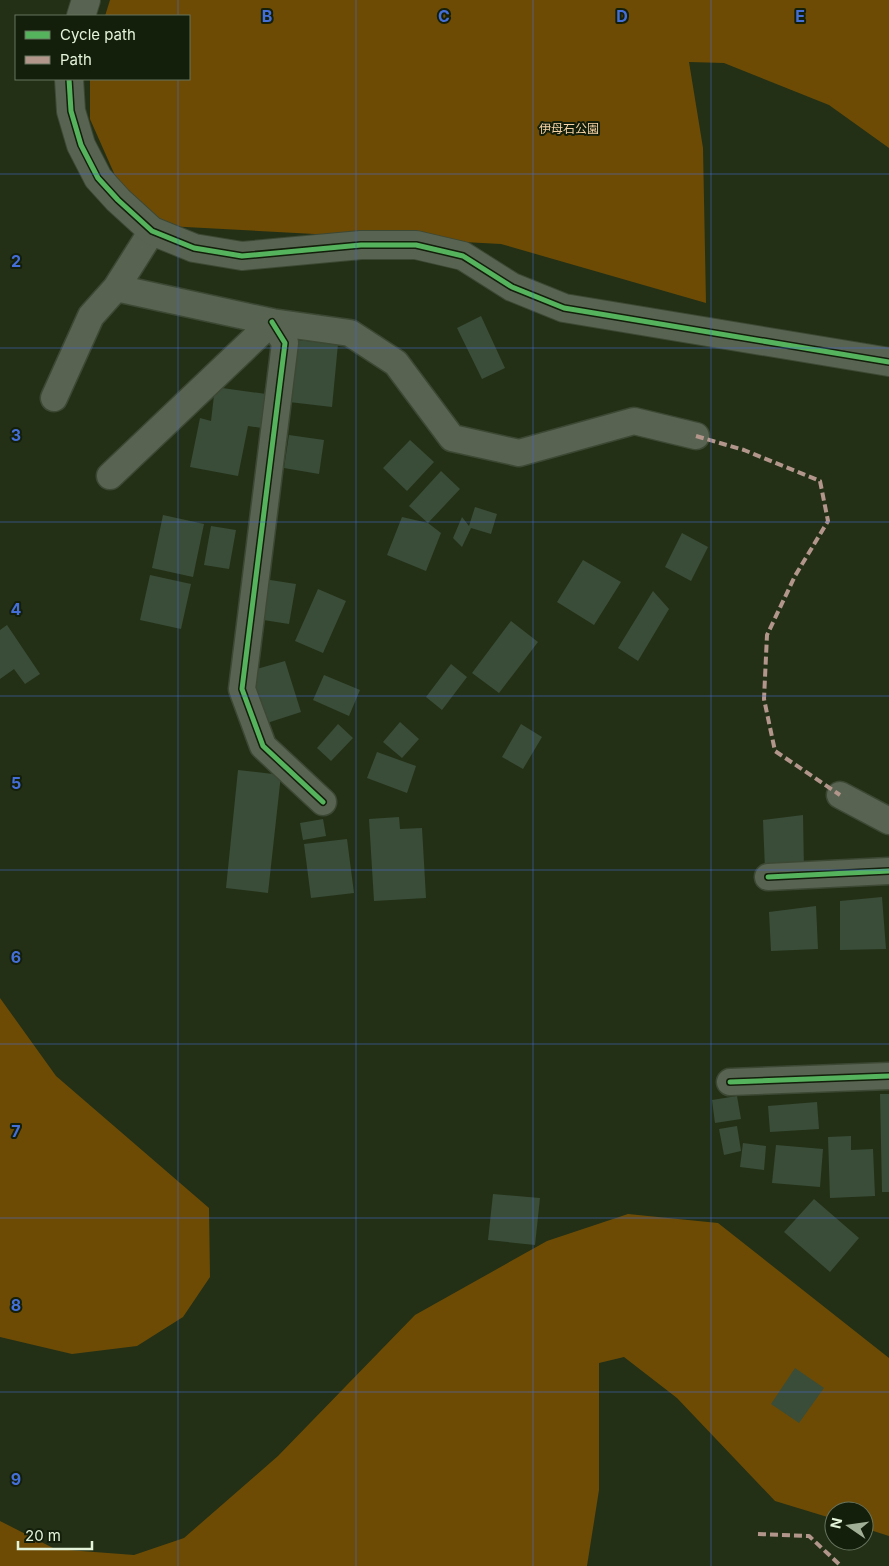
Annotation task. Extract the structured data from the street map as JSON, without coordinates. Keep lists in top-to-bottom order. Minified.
{"parks":["伊母石公園"],"legend":["Cycle path","Path"],"scale_bar":"20 m","north":"left","grid":{"columns":["B","C","D","E"],"rows":["2","3","4","5","6","7","8","9"]}}
